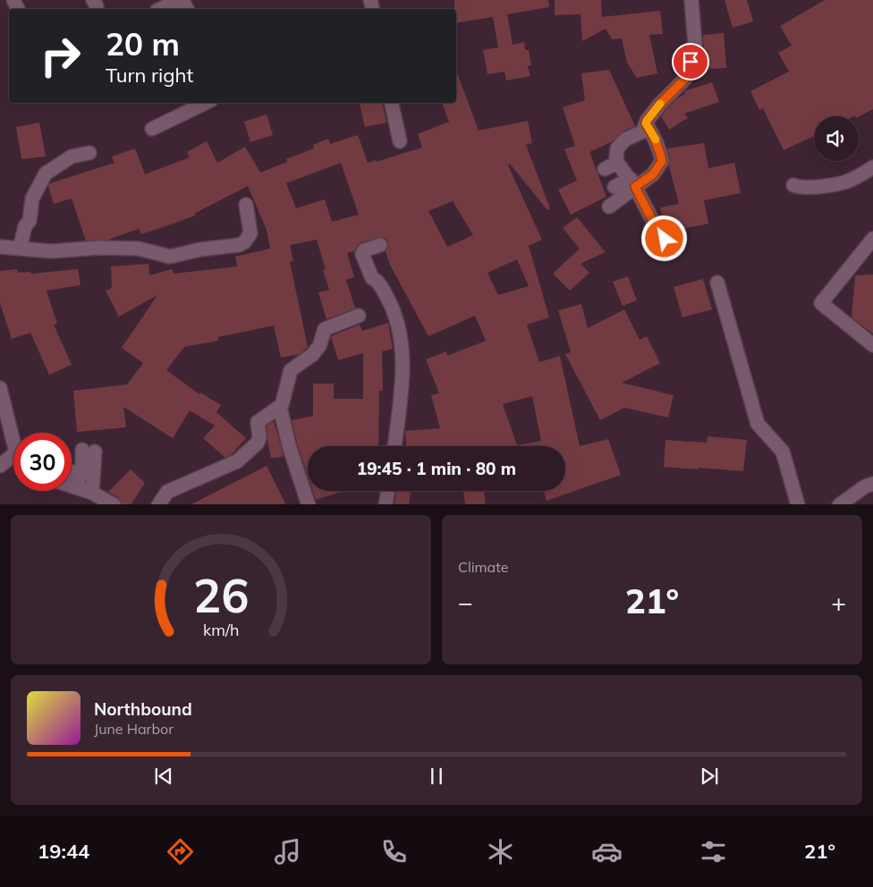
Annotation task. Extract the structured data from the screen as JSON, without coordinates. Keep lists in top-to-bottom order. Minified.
{"page":{"turn":["20 m","Turn right"],"limit":"30","trip":"19:45 · 1 min · 80 m","tile":"Climate","heat":["−","21°","+"],"song":["Northbound","June Harbor"],"tabs":["19:44","21°"],"gauge":["26","km/h"]}}
